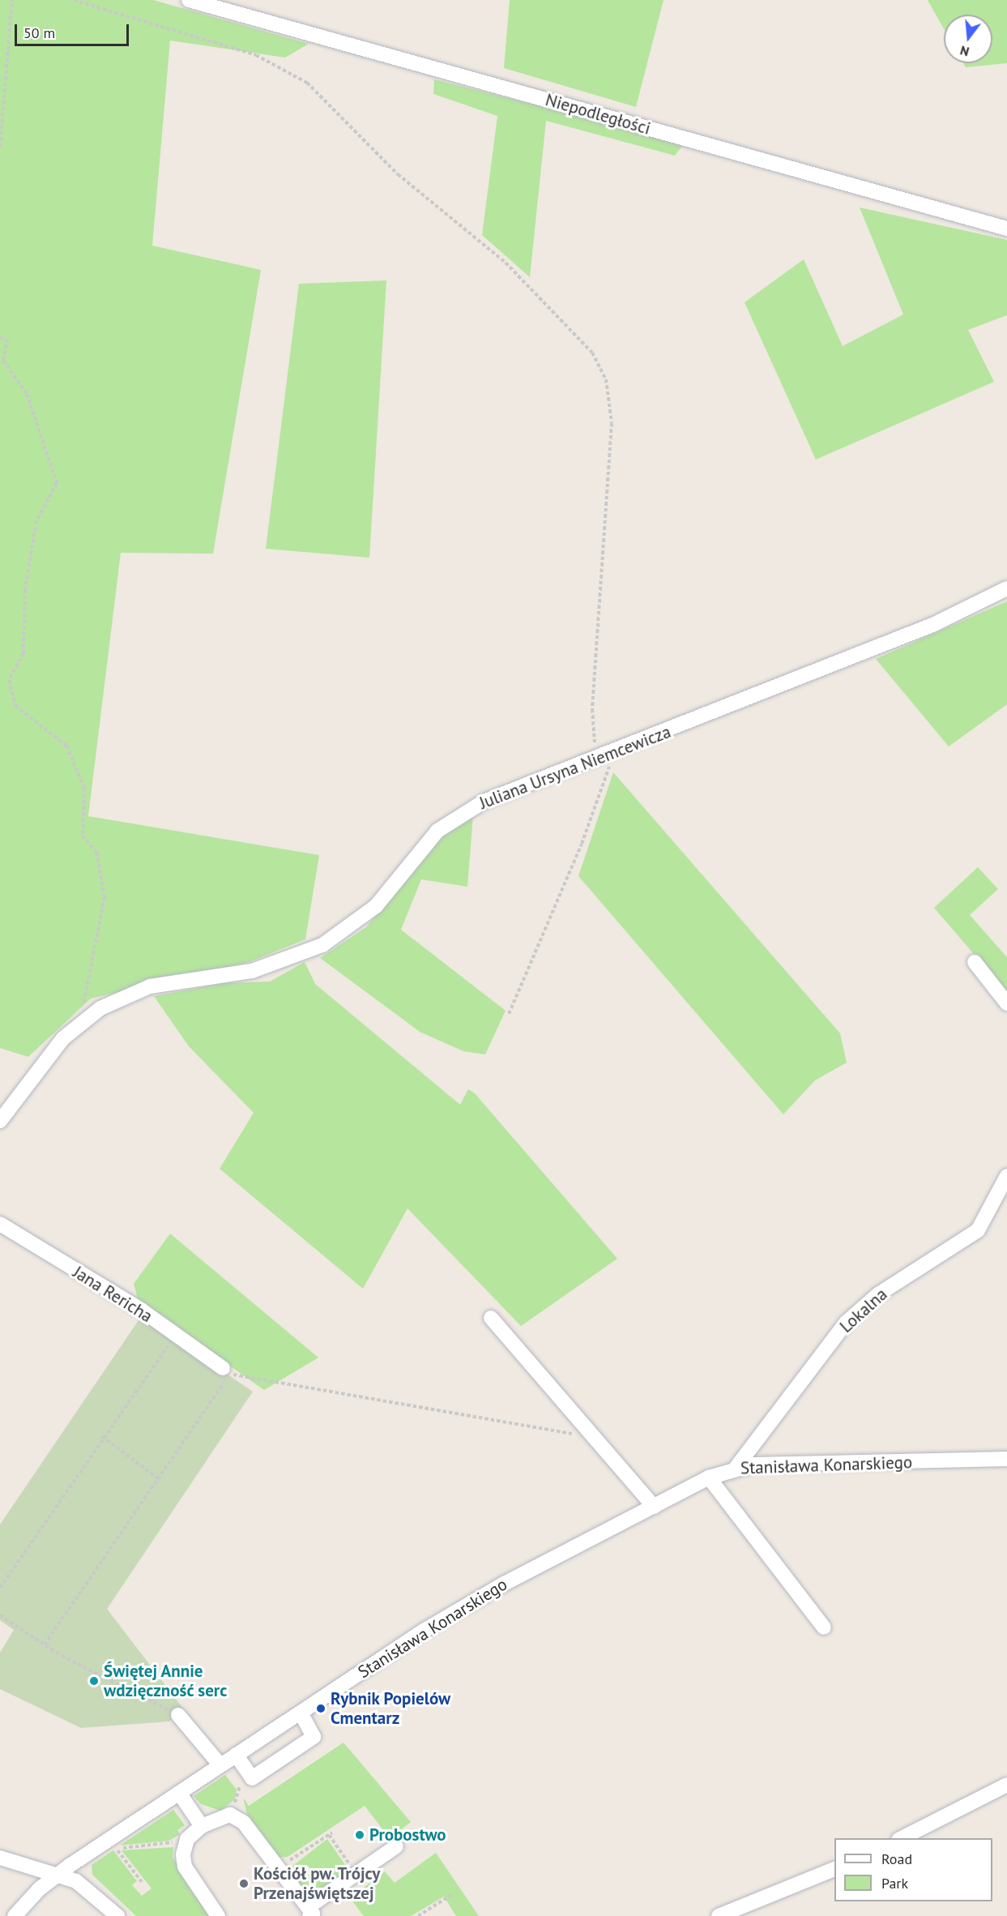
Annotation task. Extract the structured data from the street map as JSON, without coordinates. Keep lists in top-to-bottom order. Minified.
{"streets":{"street":["Niepodległości","Juliana Ursyna Niemcewicza","Jana Rericha","Lokalna","Stanisława Konarskiego"]},"crossings":[["Lokalna","Stanisława Konarskiego"]],"places":["Świętej Annie wdzięczność serc","Rybnik Popielów Cmentarz","Probostwo","Kościół pw. Trójcy Przenajświętszej"],"legend":["Road","Park"],"scale_bar":"50 m","north":"bottom"}
